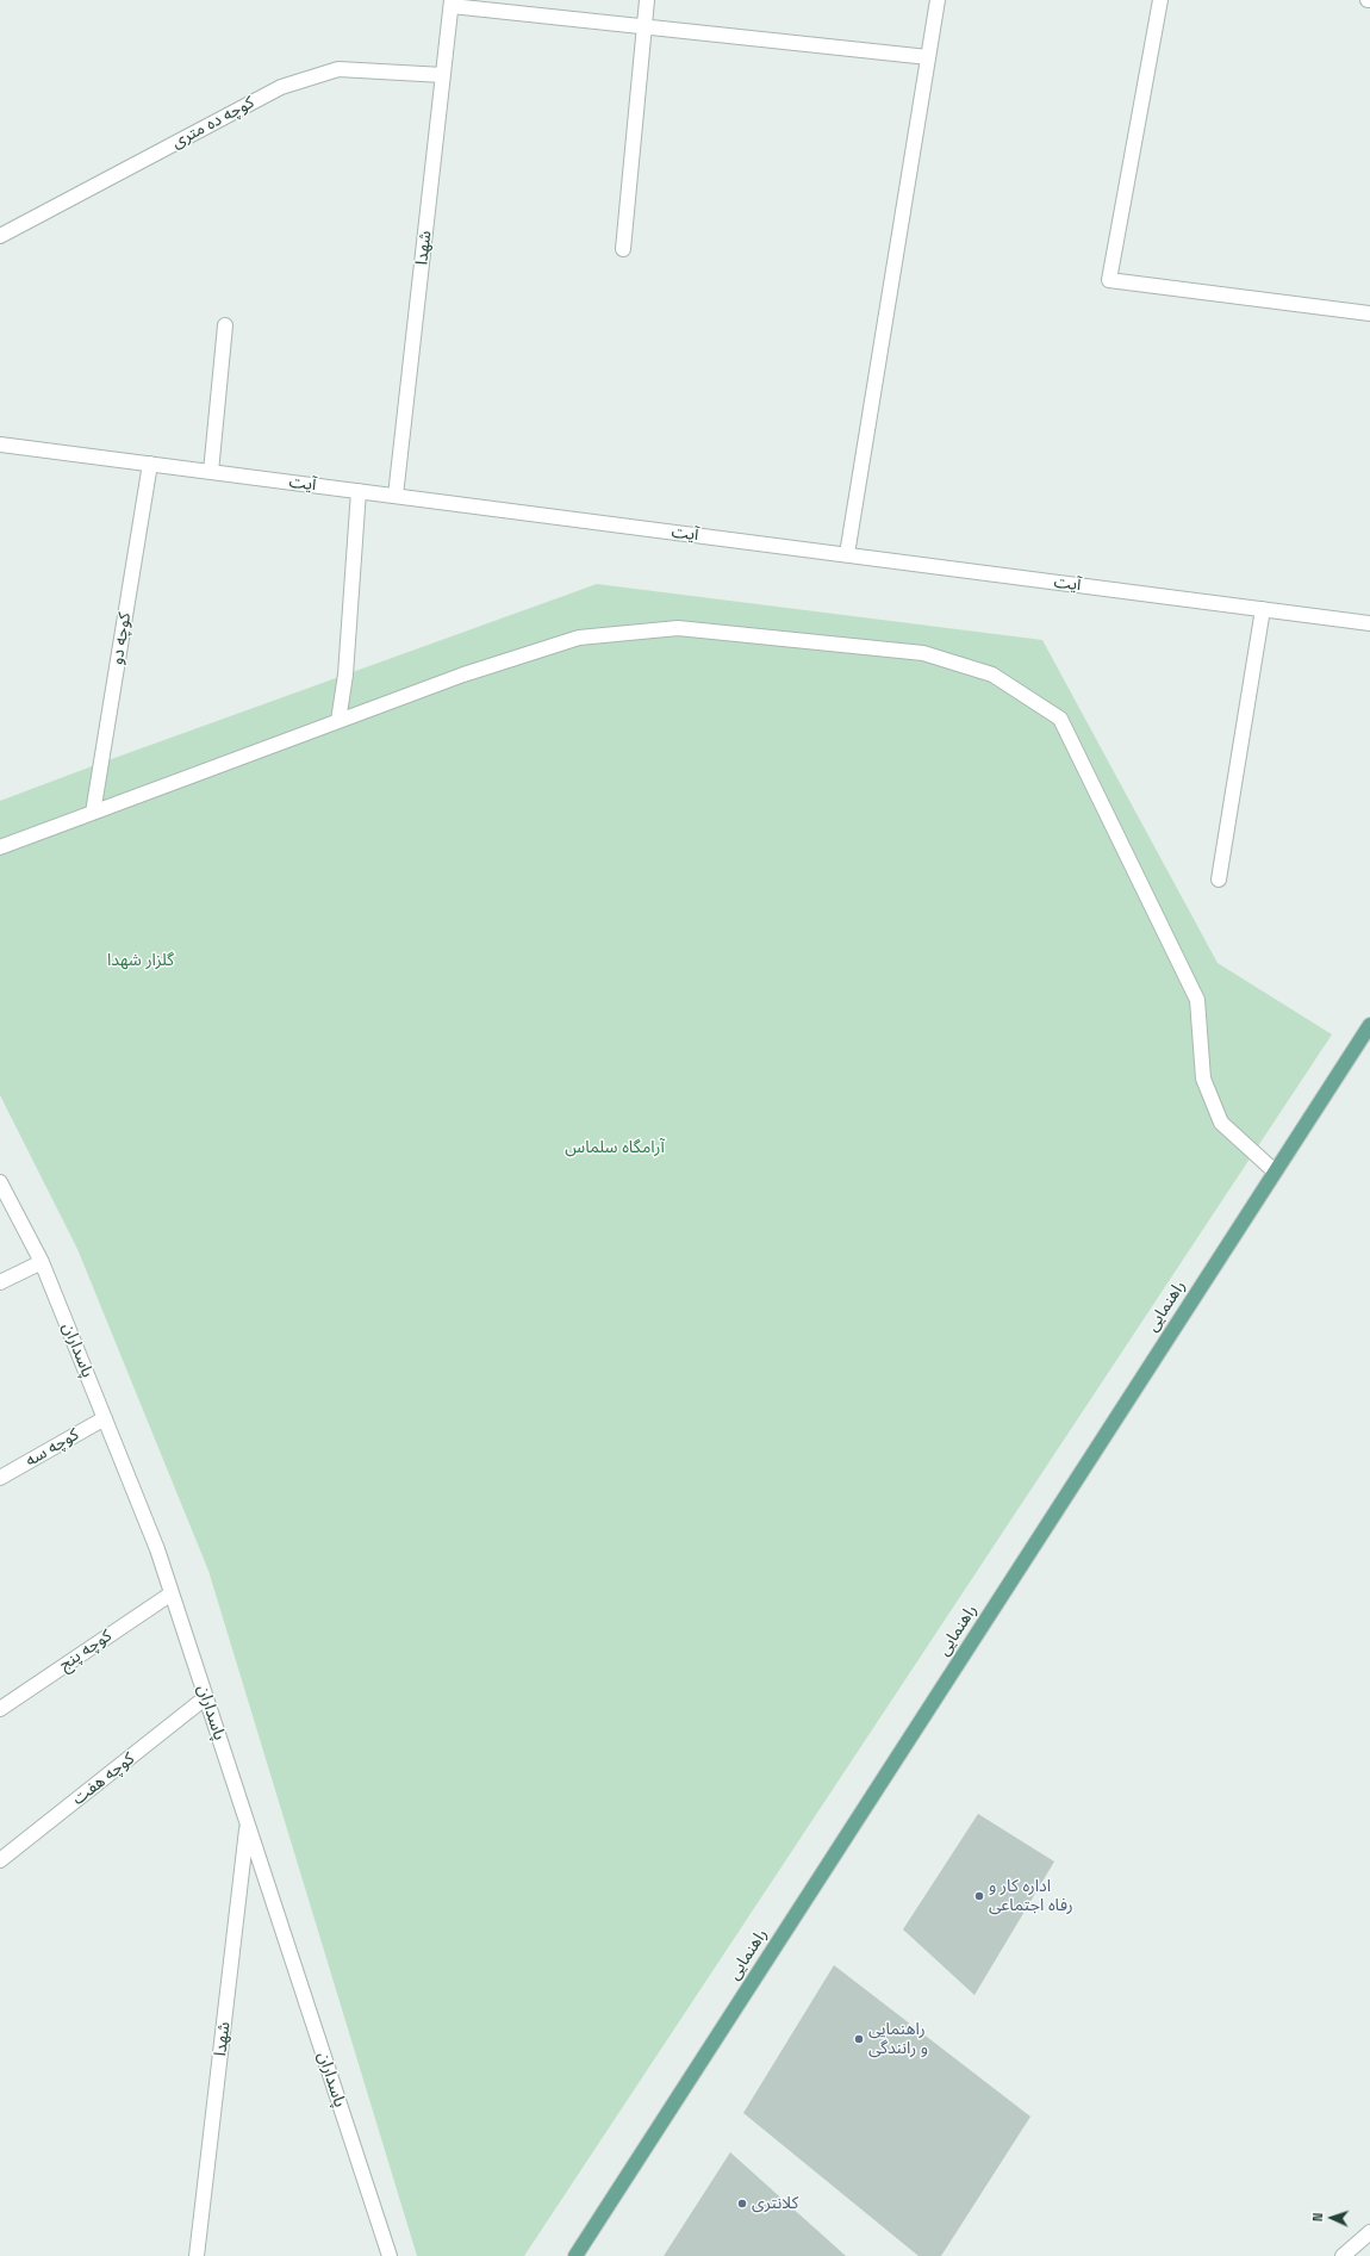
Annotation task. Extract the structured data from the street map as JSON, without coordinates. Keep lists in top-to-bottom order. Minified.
{"streets":{"main road":["راهنمایی"],"street":["کوچه ده متری","شهدا","آیت","کوچه دو","پاسداران","کوچه سه","کوچه پنج","کوچه هفت"]},"crossings":[["کوچه ده متری","شهدا"],["شهدا","آیت"],["شهدا","پاسداران"],["آیت","کوچه دو"],["پاسداران","کوچه سه"],["پاسداران","کوچه پنج"],["پاسداران","کوچه هفت"]],"parks":["گلزار شهدا","آرامگاه سلماس"],"places":["اداره کار و رفاه اجتماعی","راهنمایی و رانندگی","کلانتری"],"north":"left"}
